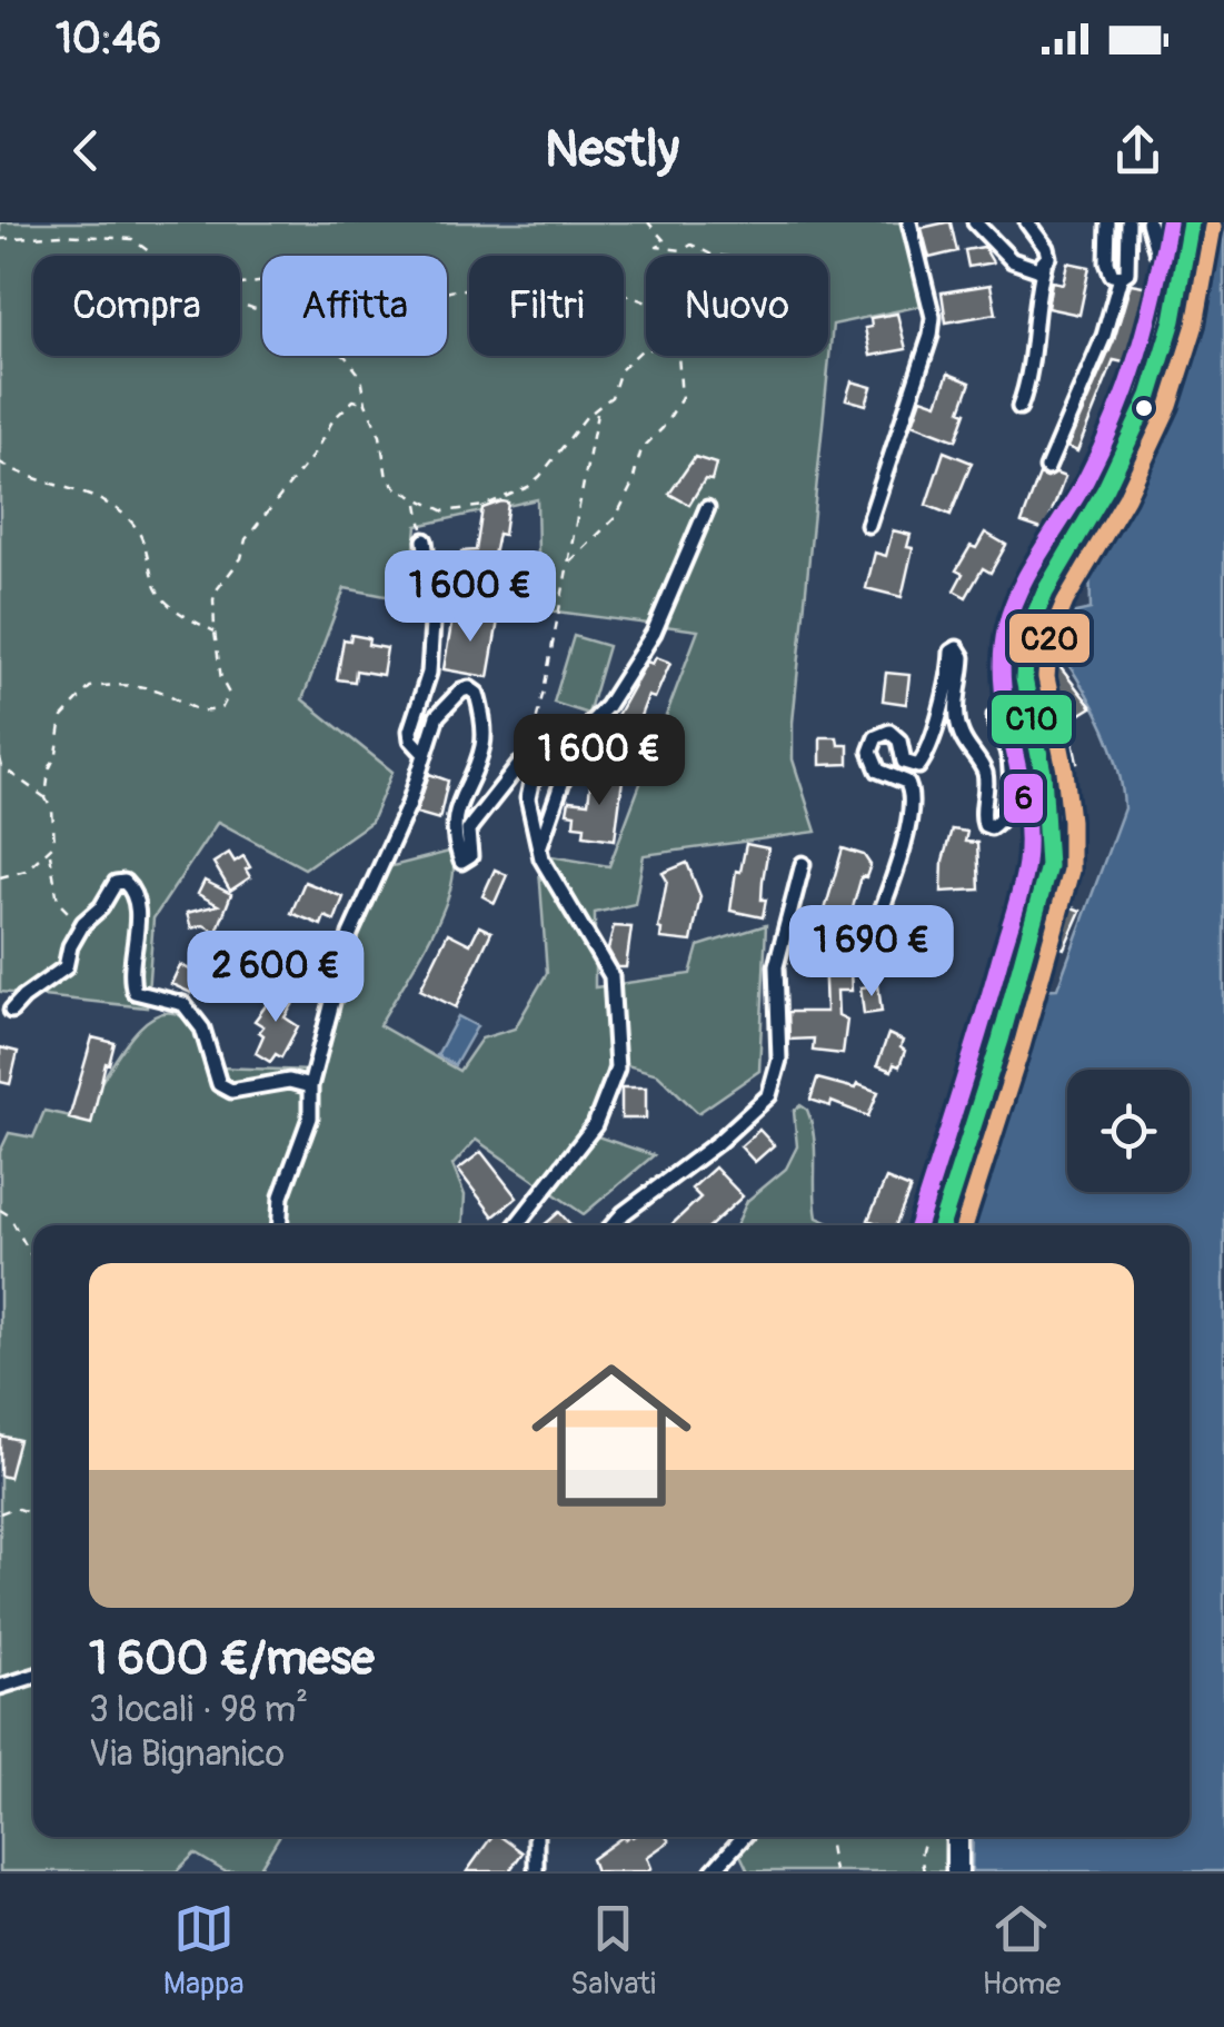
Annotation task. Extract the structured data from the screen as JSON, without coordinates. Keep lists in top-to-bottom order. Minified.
{"lines":["transit line C10","transit line 6","transit line C20"],"page":{"status":"10:46","header":"Nestly","chip":["Compra","Affitta","Filtri","Nuovo"],"price":["1 600 €","1 600 €","1 690 €","2 600 €"],"list":[{"name":"1 600 €/mese","note":"3 locali · 98 m² · Via Bignanico"}],"tabs":["Mappa","Salvati","Home"]}}
